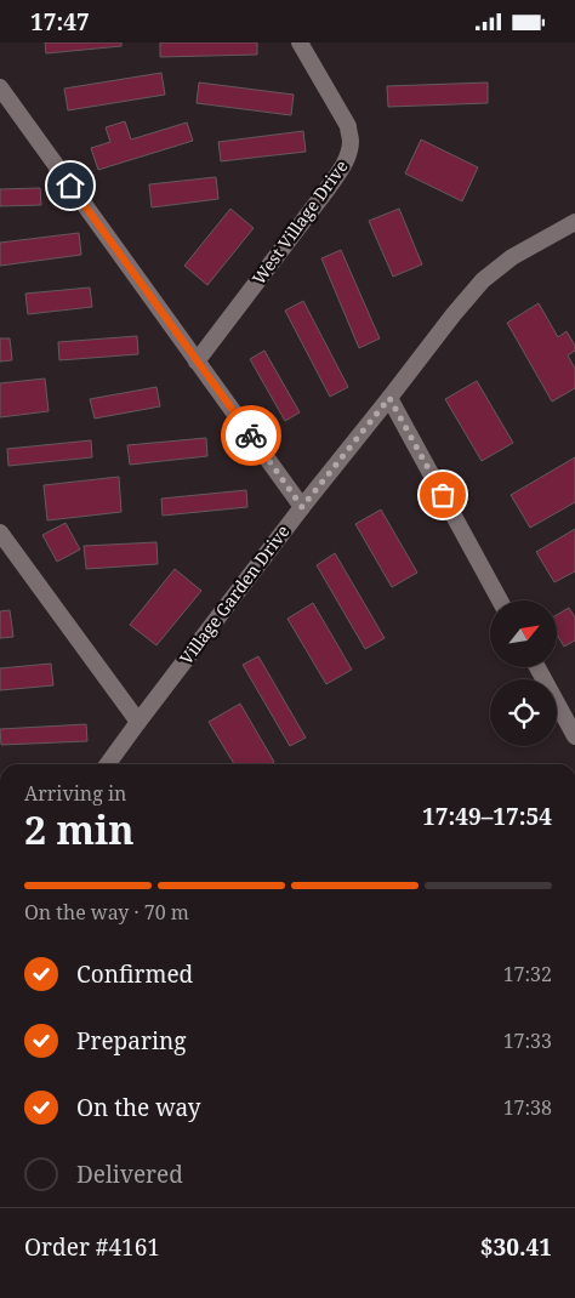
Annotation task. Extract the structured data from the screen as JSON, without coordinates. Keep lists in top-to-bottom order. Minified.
{"streets":{"street":["West Village Drive","Village Garden Drive"]},"north":"top right","page":{"status":"17:47","heading":["2 min","Arriving in","17:49–17:54"],"panel":["Order #4161","$30.41"],"bar":"On the way · 70 m","list":[["Confirmed","17:32"],["Preparing","17:33"],["On the way","17:38"],"Delivered"]}}
